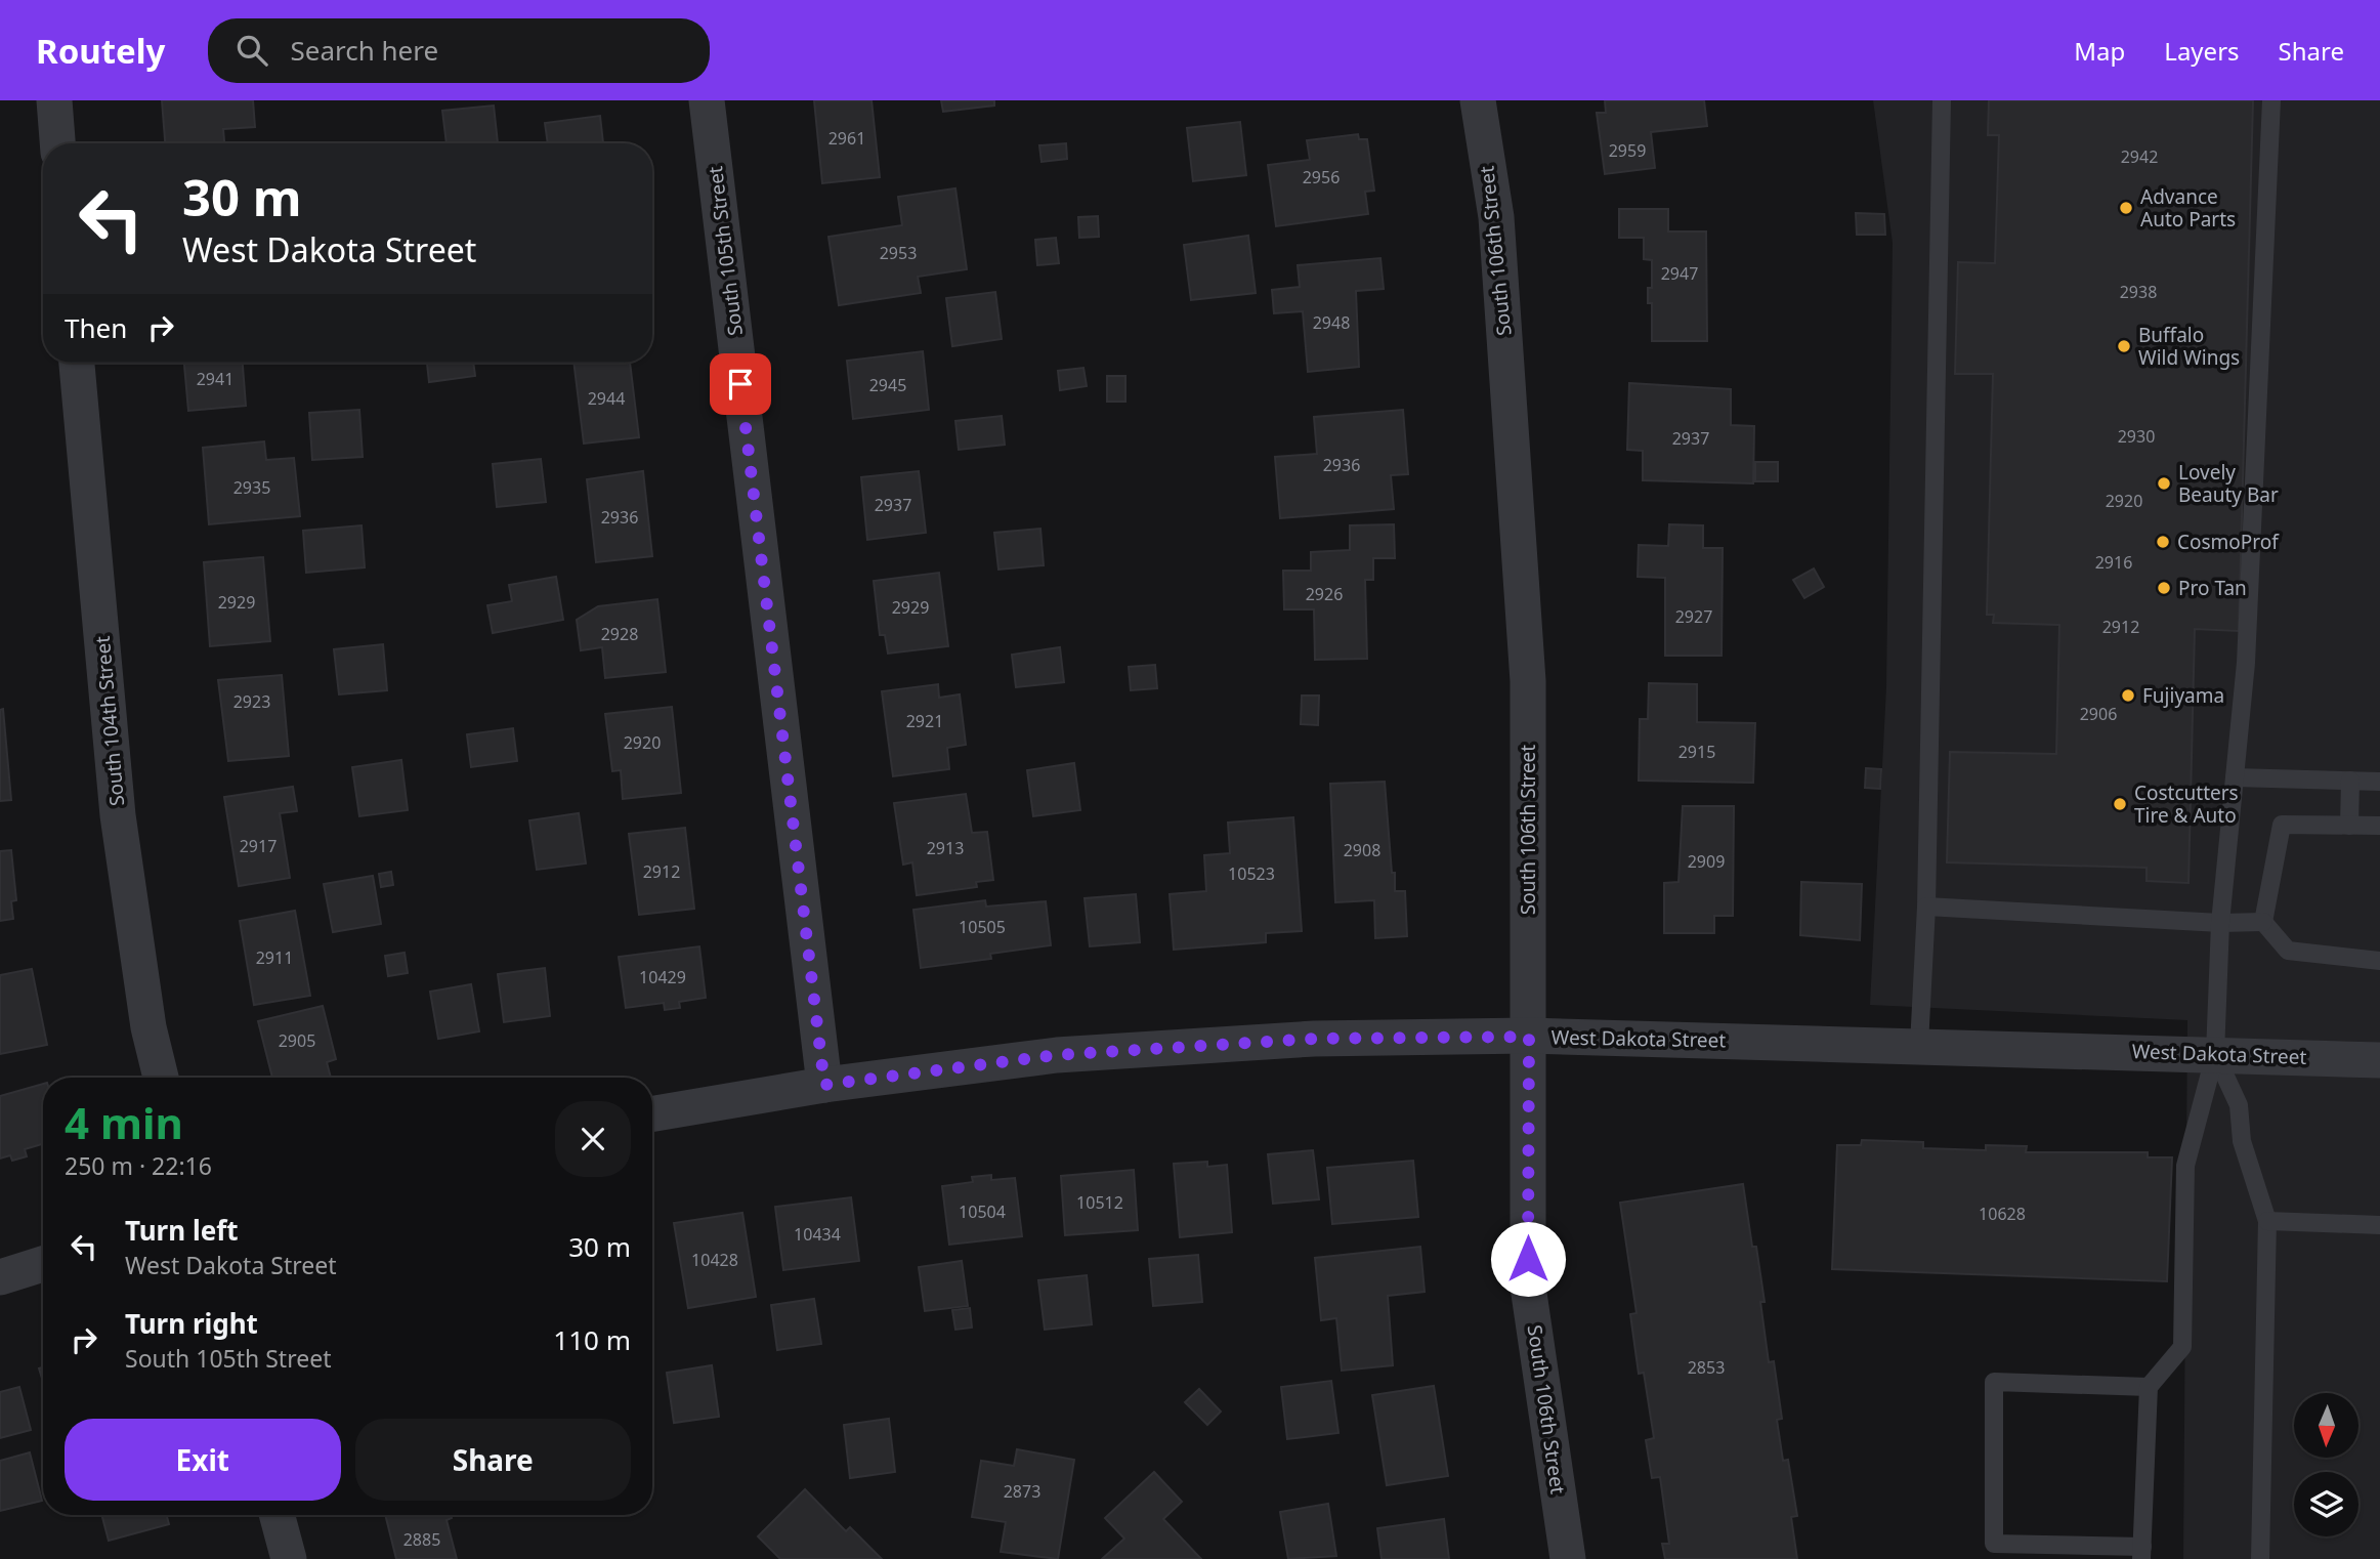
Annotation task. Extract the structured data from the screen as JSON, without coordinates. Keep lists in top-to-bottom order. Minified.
{"streets":{"street":["South 105th Street","South 106th Street","South 104th Street","West Dakota Street"]},"crossings":[["South 105th Street","West Dakota Street"],["South 106th Street","West Dakota Street"]],"places":["Advance Auto Parts","Buffalo Wild Wings","Lovely Beauty Bar","CosmoProf","Pro Tan","Fujiyama","Costcutters Tire & Auto"],"house_numbers":["2961","2959","2942","2956","2953","2947","2938","2948","2941","2945","2944","2930","2937","2936","2935","2920","2937","2936","2916","2926","2929","2929","2927","2912","2928","2923","2906","2921","2920","2915","2917","2913","2908","2909","2912","10523","10505","2911","10429","2905","10512","10504","10628","10434","10428","2853","2873","2885"],"north":"bottom","page":{"header":"Routely","search":"Search here","nav":["Map","Layers","Share"],"turn":["30 m","West Dakota Street"],"then":"Then","heading":["4 min","250 m · 22:16"],"list":[{"name":"Turn left","note":"West Dakota Street","value":"30 m"},{"name":"Turn right","note":"South 105th Street","value":"110 m"}],"buttons":["Exit","Share"]}}
